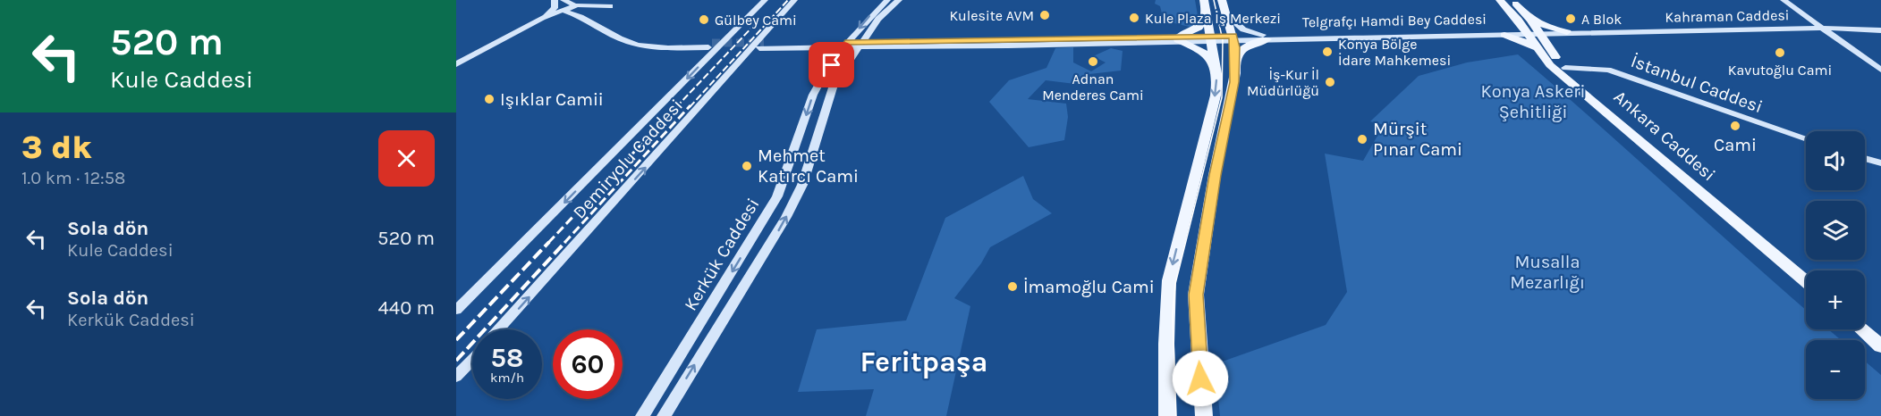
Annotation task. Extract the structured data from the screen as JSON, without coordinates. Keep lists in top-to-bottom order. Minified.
{"streets":{"main road":["Kahraman Caddesi","Telgrafçı Hamdi Bey Caddesi","İstanbul Caddesi","Ankara Caddesi","Demiryolu Caddesi","Kerkük Caddesi"]},"crossings":[["Kahraman Caddesi","Telgrafçı Hamdi Bey Caddesi"],["Kahraman Caddesi","Ankara Caddesi"],["Telgrafçı Hamdi Bey Caddesi","Ankara Caddesi"],["İstanbul Caddesi","Ankara Caddesi"]],"districts":["Feritpaşa"],"parks":["Konya Askeri Şehitliği","Musalla Mezarlığı"],"places":["Kulesite AVM","Kule Plaza İş Merkezi","A Blok","Gülbey Cami","Konya Bölge İdare Mahkemesi","Kavutoğlu Cami","Adnan Menderes Cami","İş-Kur İl Müdürlüğü","Işıklar Camii","Cami","Mürşit Pınar Cami","Mehmet Katırcı Cami","İmamoğlu Cami"],"page":{"turn":["520 m","Kule Caddesi"],"heading":["3 dk","1.0 km · 12:58"],"map_buttons":["+","−"],"list":[{"name":"Sola dön","note":"Kule Caddesi","value":"520 m"},{"name":"Sola dön","note":"Kerkük Caddesi","value":"440 m"}],"speed":"58 km/h","limit":"60"}}
